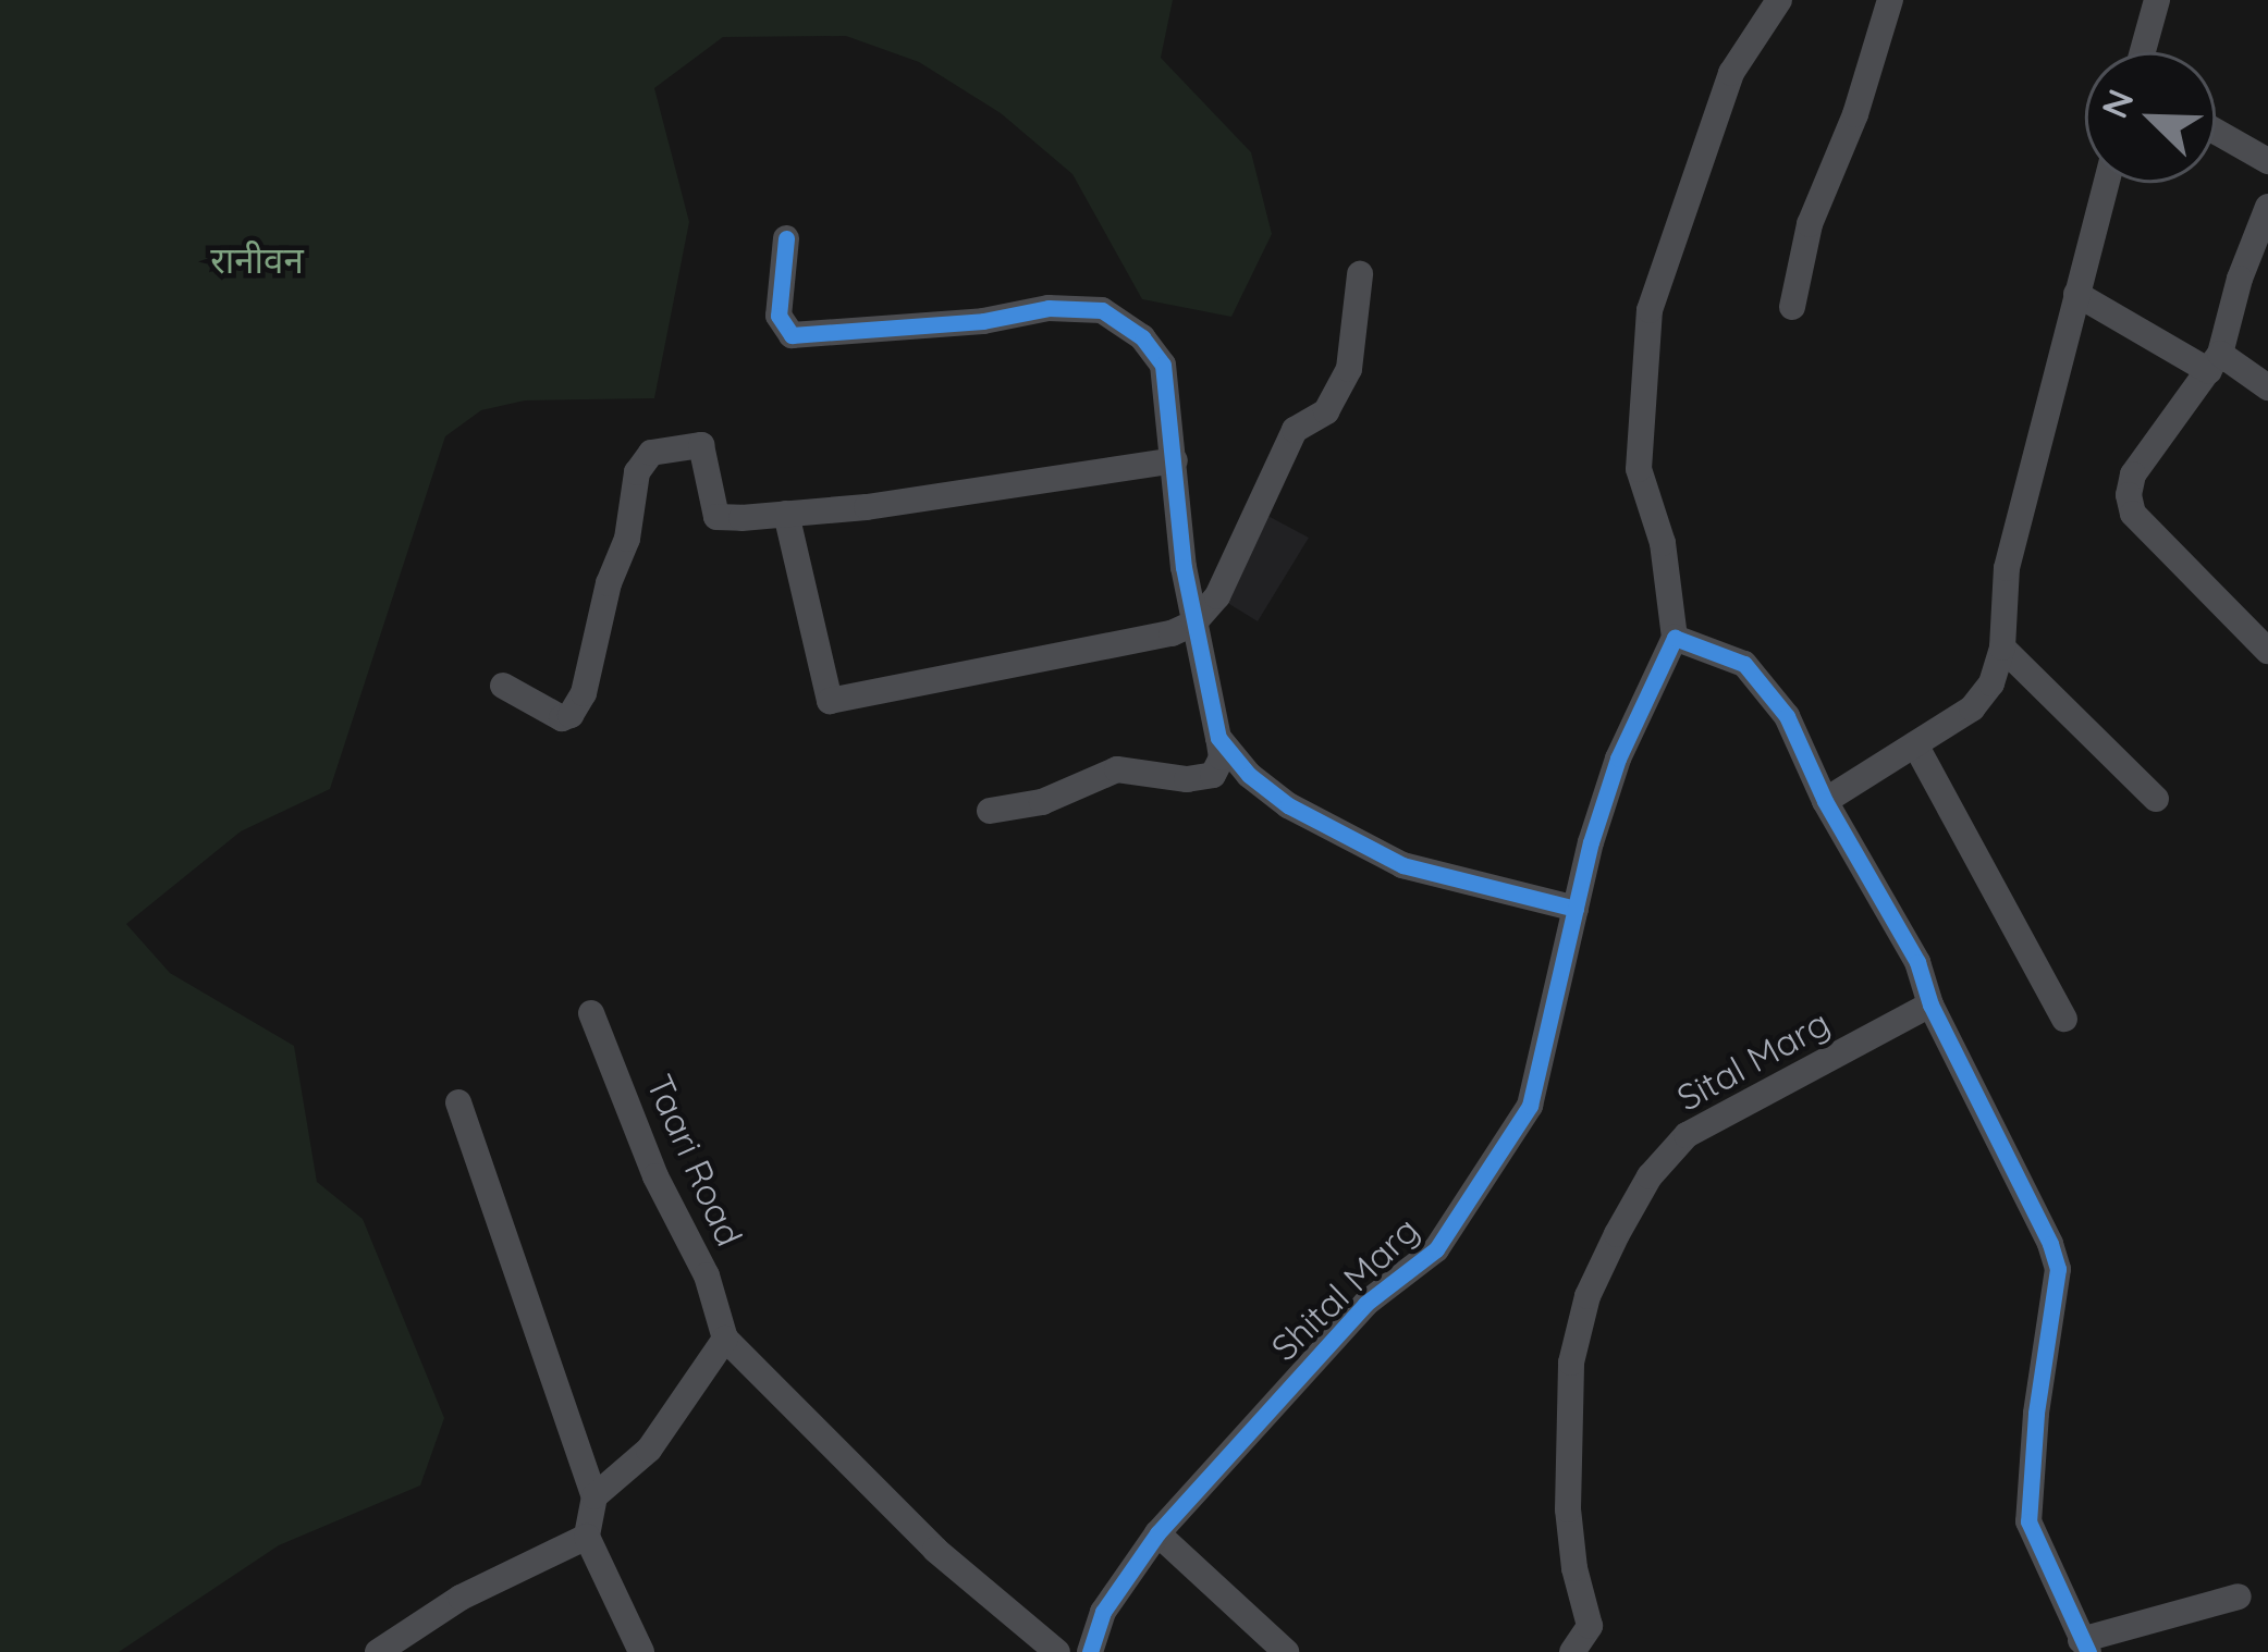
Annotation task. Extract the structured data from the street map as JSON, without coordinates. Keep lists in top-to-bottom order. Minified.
{"streets":{"street":["Sital Marg","Taari Road","Shital Marg"]},"parks":["रानीवन"],"north":"top left"}
